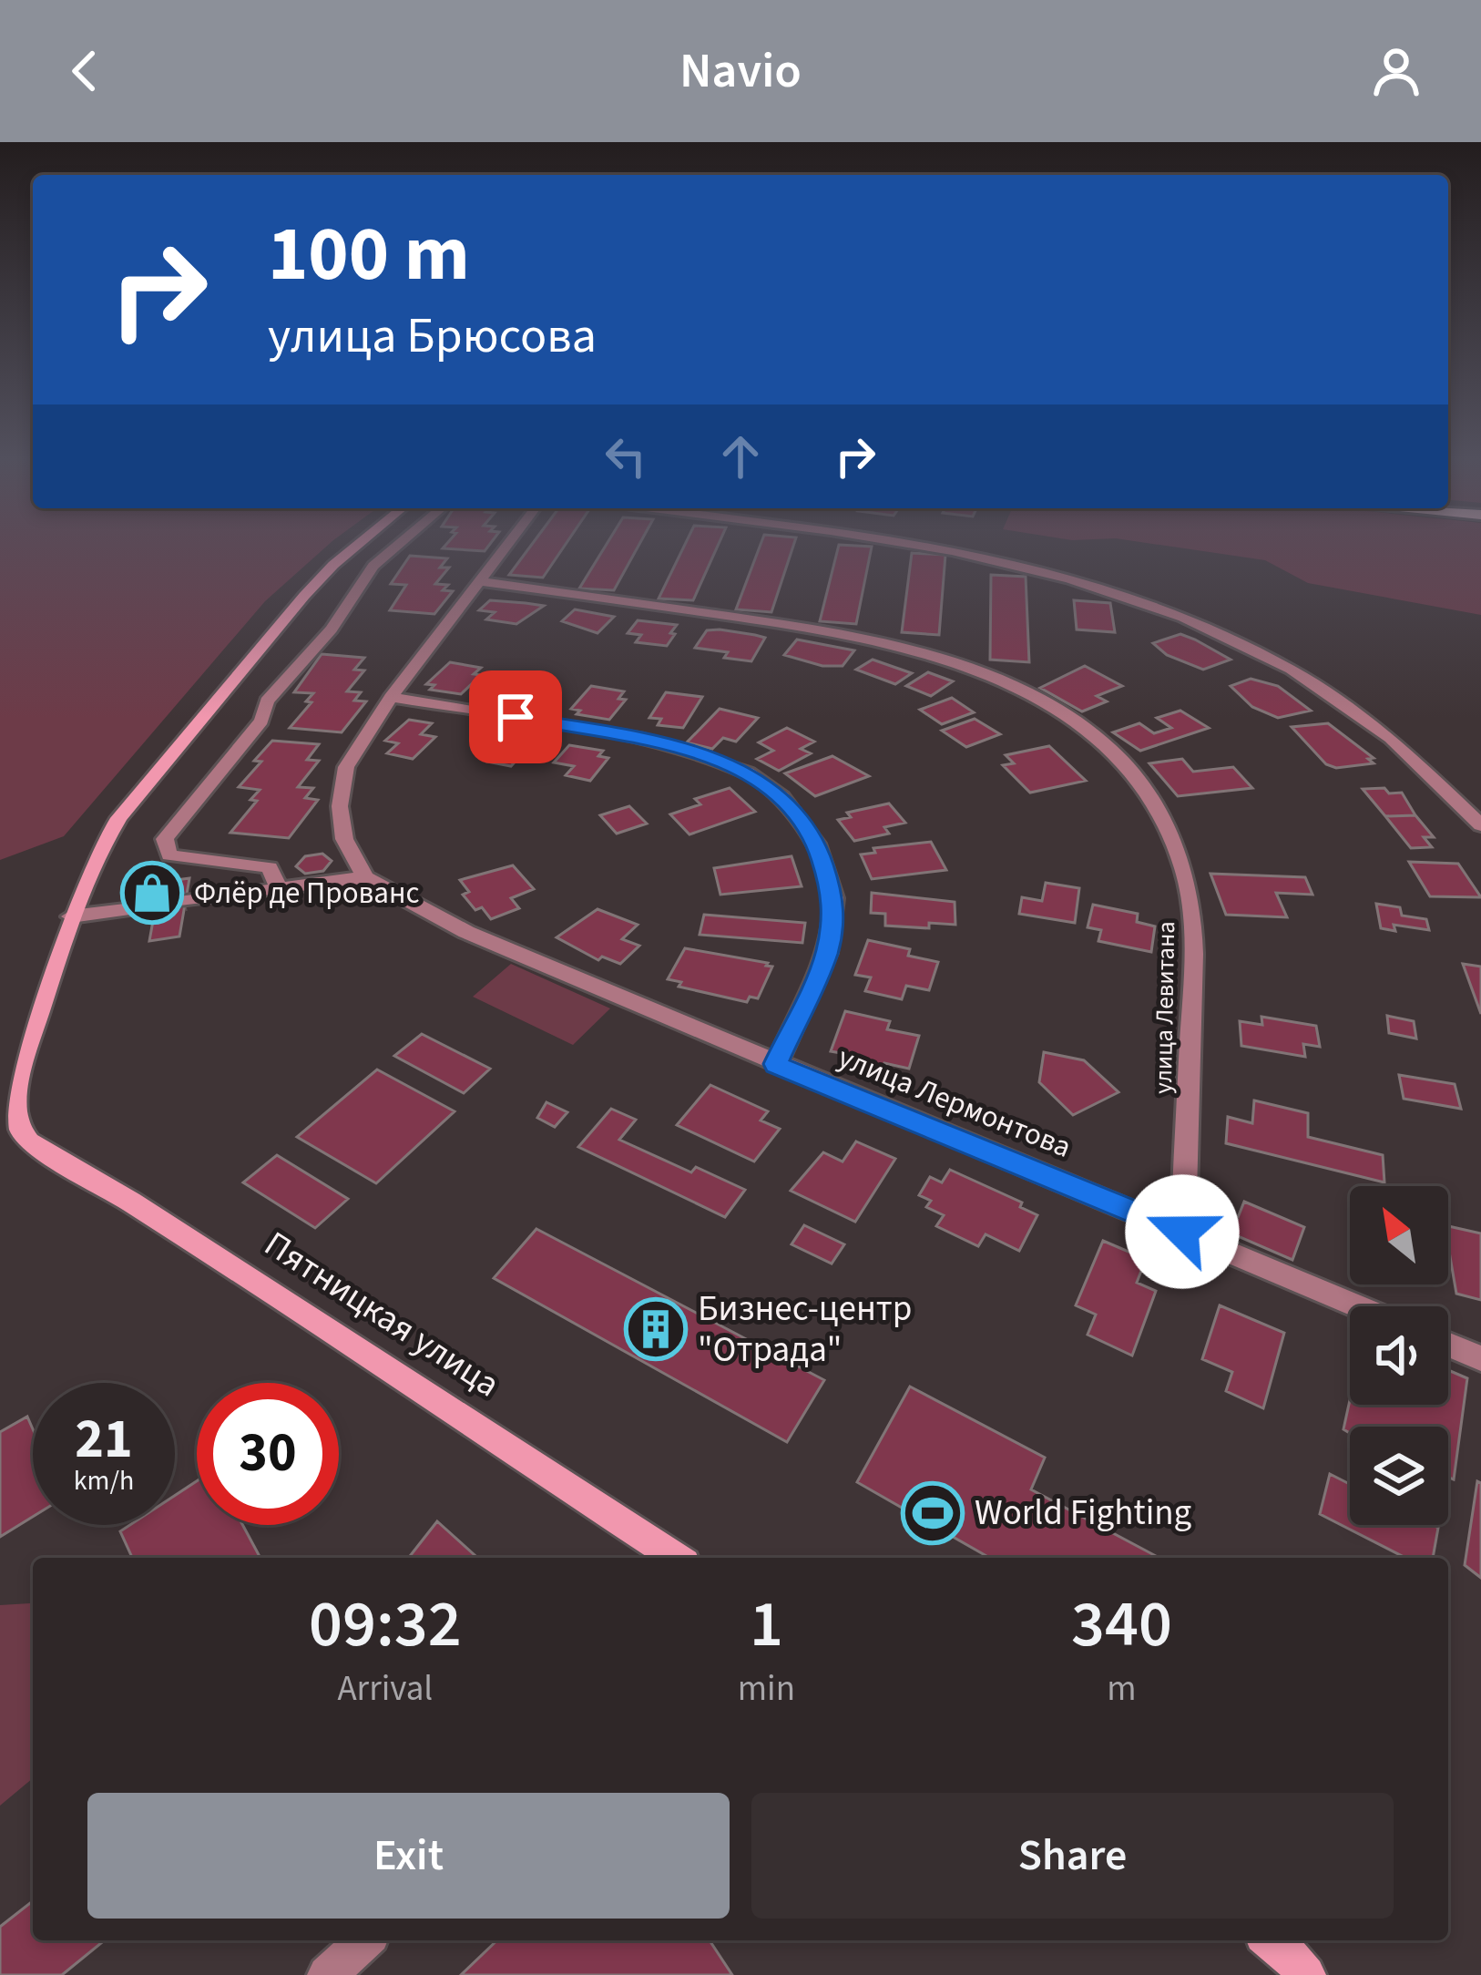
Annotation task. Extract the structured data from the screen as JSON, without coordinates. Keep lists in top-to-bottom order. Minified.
{"streets":{"street":["улица Левитана","улица Лермонтова","Пятницкая улица"]},"crossings":[["улица Левитана","улица Лермонтова"]],"places":{"shop":["Флёр де Прованс"],"building":["Бизнес-центр \"Отрада\""],"sports":["World Fighting"]},"north":"top left","page":{"header":"Navio","turn":["100 m","улица Брюсова"],"speed":"21 km/h","limit":"30","eta":["09:32","Arrival","1","min","340","m"],"buttons":["Exit","Share"]}}
